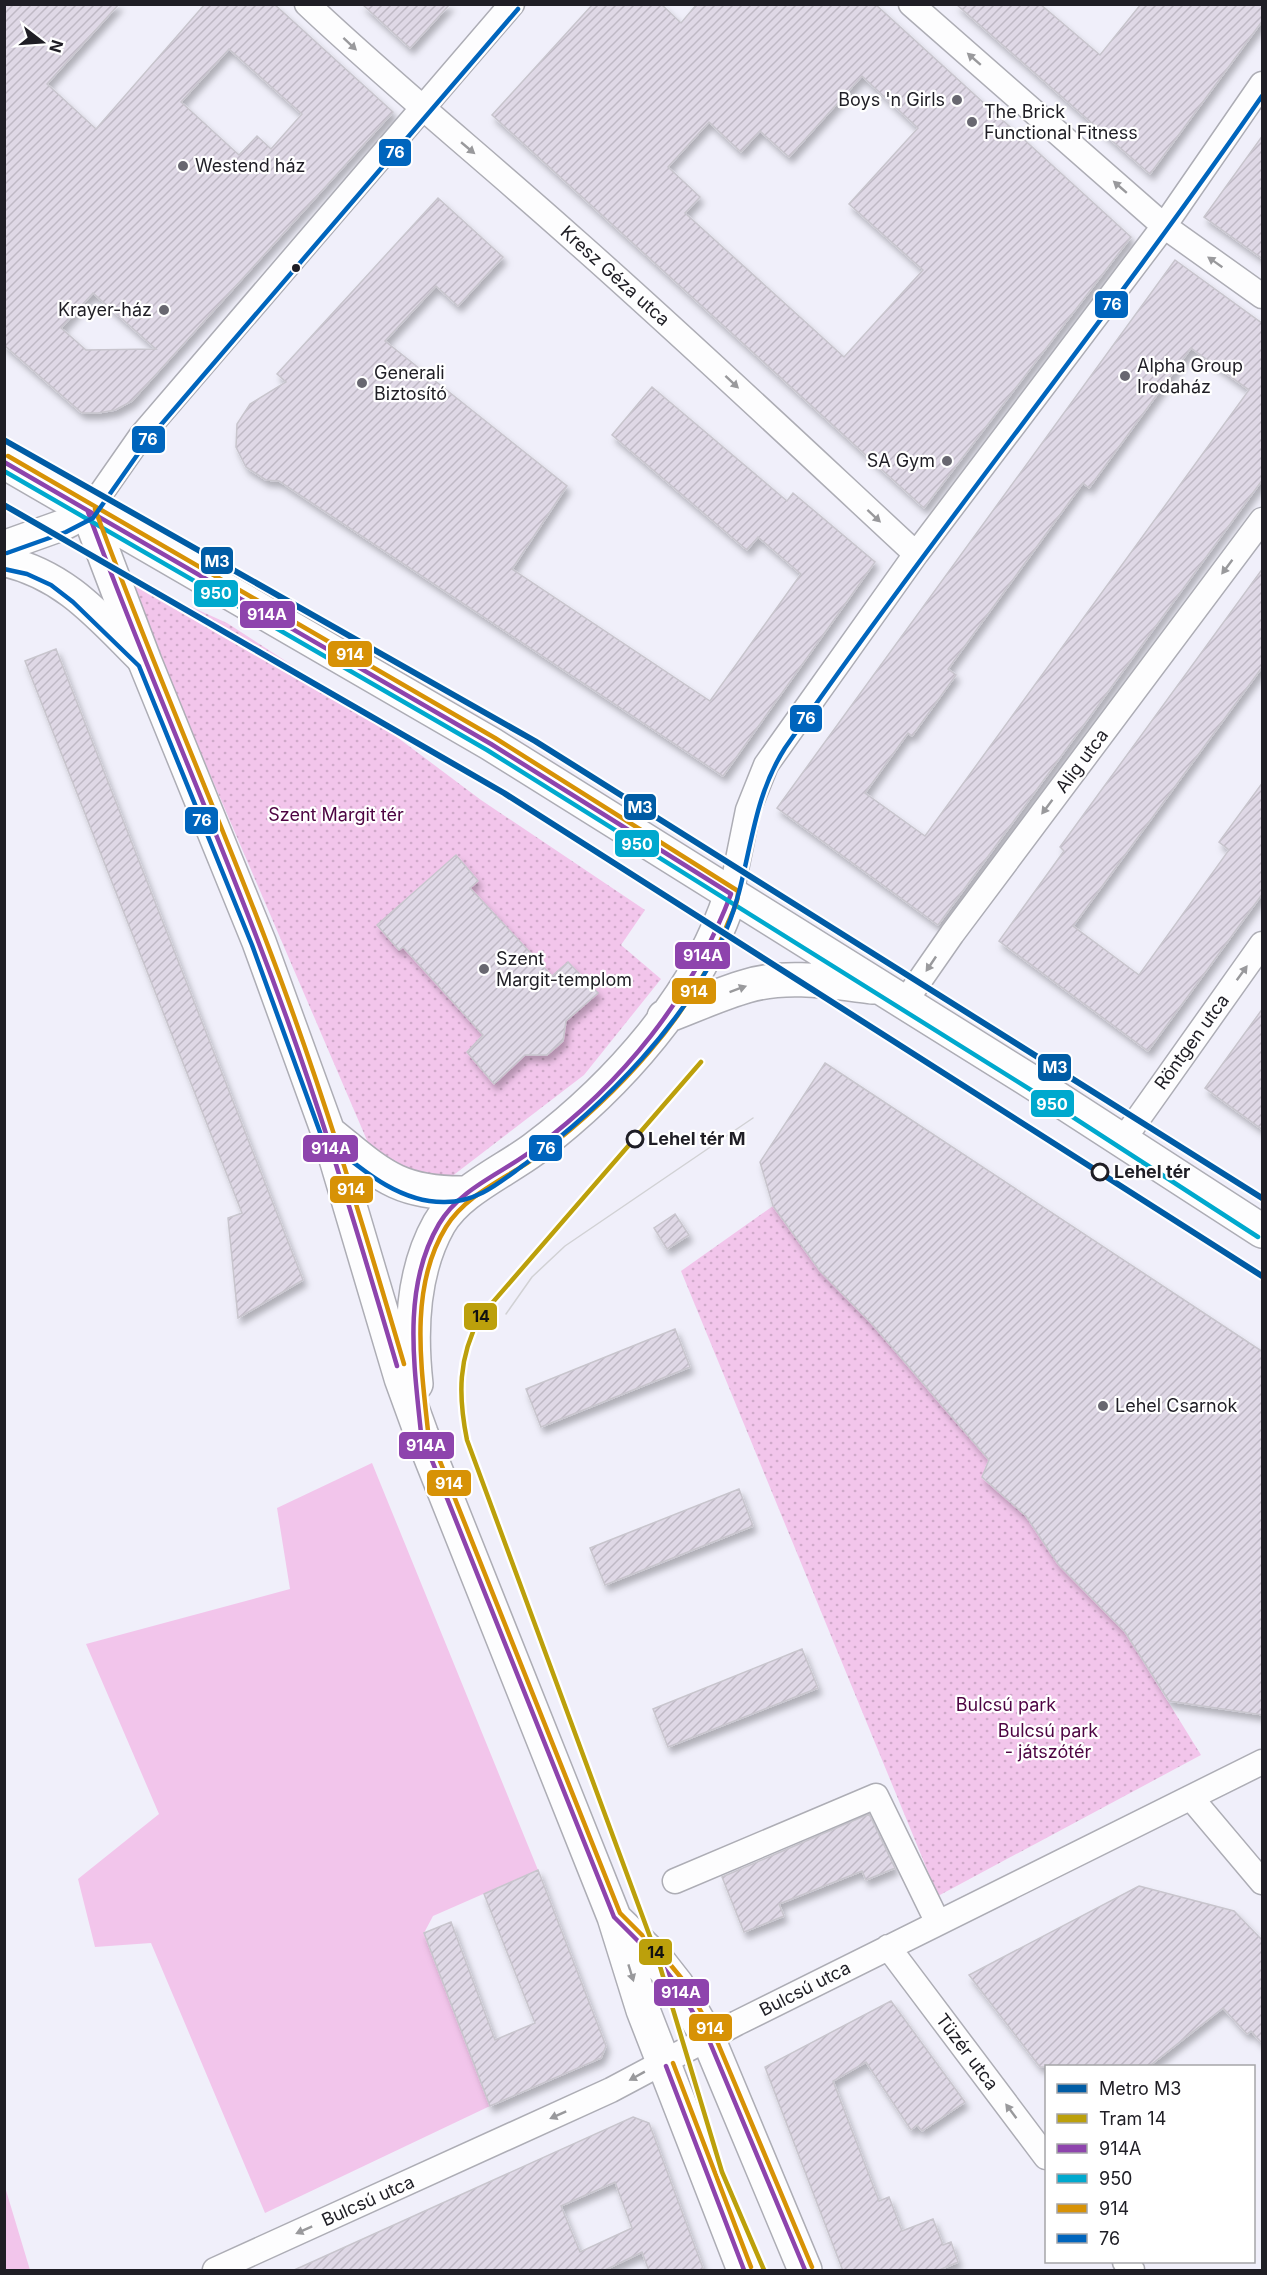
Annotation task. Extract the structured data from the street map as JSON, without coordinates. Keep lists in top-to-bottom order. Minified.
{"streets":{"street":["Kresz Géza utca","Alig utca","Röntgen utca","Bulcsú utca","Tüzér utca"]},"crossings":[["Bulcsú utca","Tüzér utca"]],"one_way":["Kresz Géza utca","Alig utca","Röntgen utca","Bulcsú utca","Tüzér utca"],"parks":["Szent Margit tér","Bulcsú park","Bulcsú park - játszótér"],"places":["Boys 'n Girls","The Brick Functional Fitness","Westend ház","Krayer-ház","Alpha Group Irodaház","Generali Biztosító","SA Gym","Szent Margit-templom","Lehel tér M","Lehel tér","Lehel Csarnok"],"lines":["transit line 76","metro line M3","transit line 914","transit line 914A","transit line 950","tram line 14"],"legend":["Metro M3","Tram 14","914A","950","914","76"],"north":"right"}
